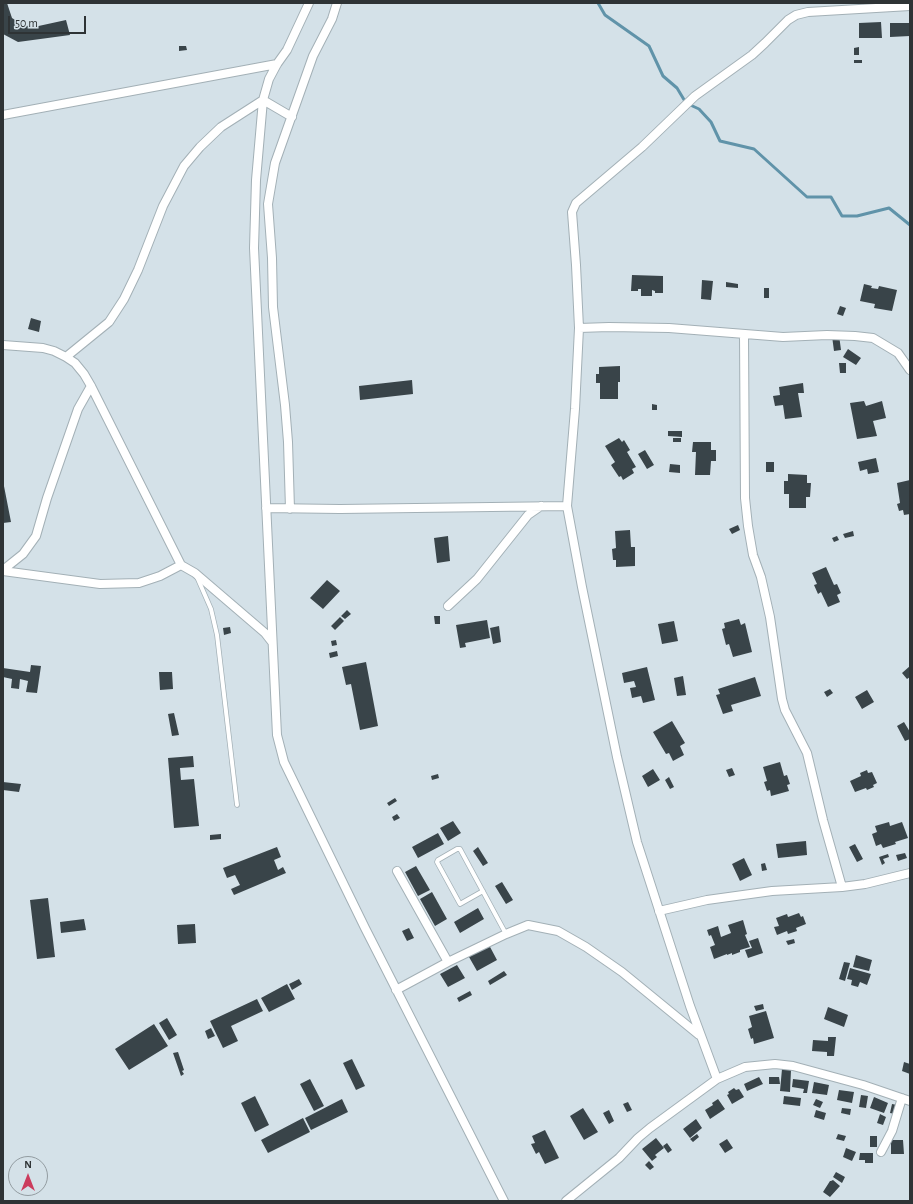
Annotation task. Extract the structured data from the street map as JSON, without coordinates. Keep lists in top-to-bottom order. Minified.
{"scale_bar":"50 m","north":"top"}
